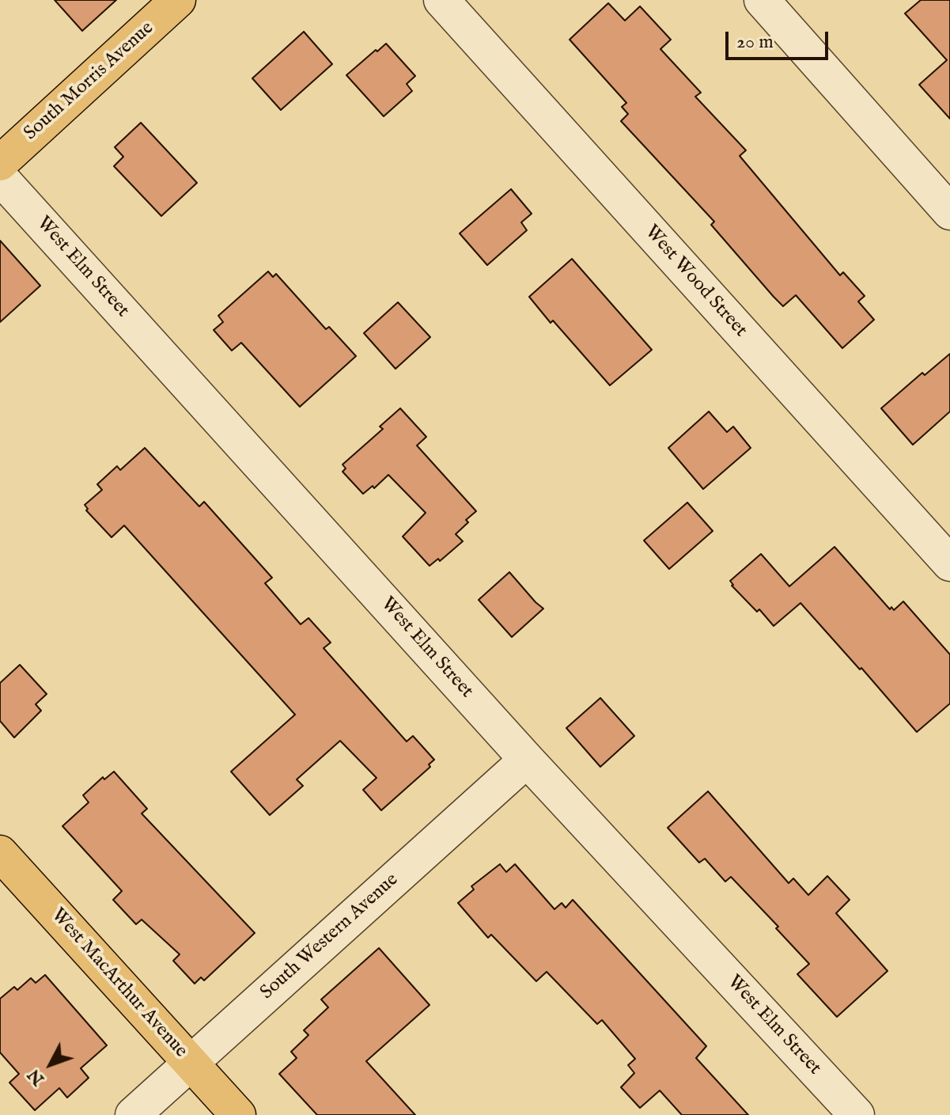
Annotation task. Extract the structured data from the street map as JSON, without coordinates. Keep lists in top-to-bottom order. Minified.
{"streets":{"main road":["South Morris Avenue","West MacArthur Avenue"],"street":["West Elm Street","West Wood Street","South Western Avenue"]},"crossings":[["West Elm Street","South Western Avenue"],["South Western Avenue","West MacArthur Avenue"]],"scale_bar":"20 m","north":"bottom left"}
